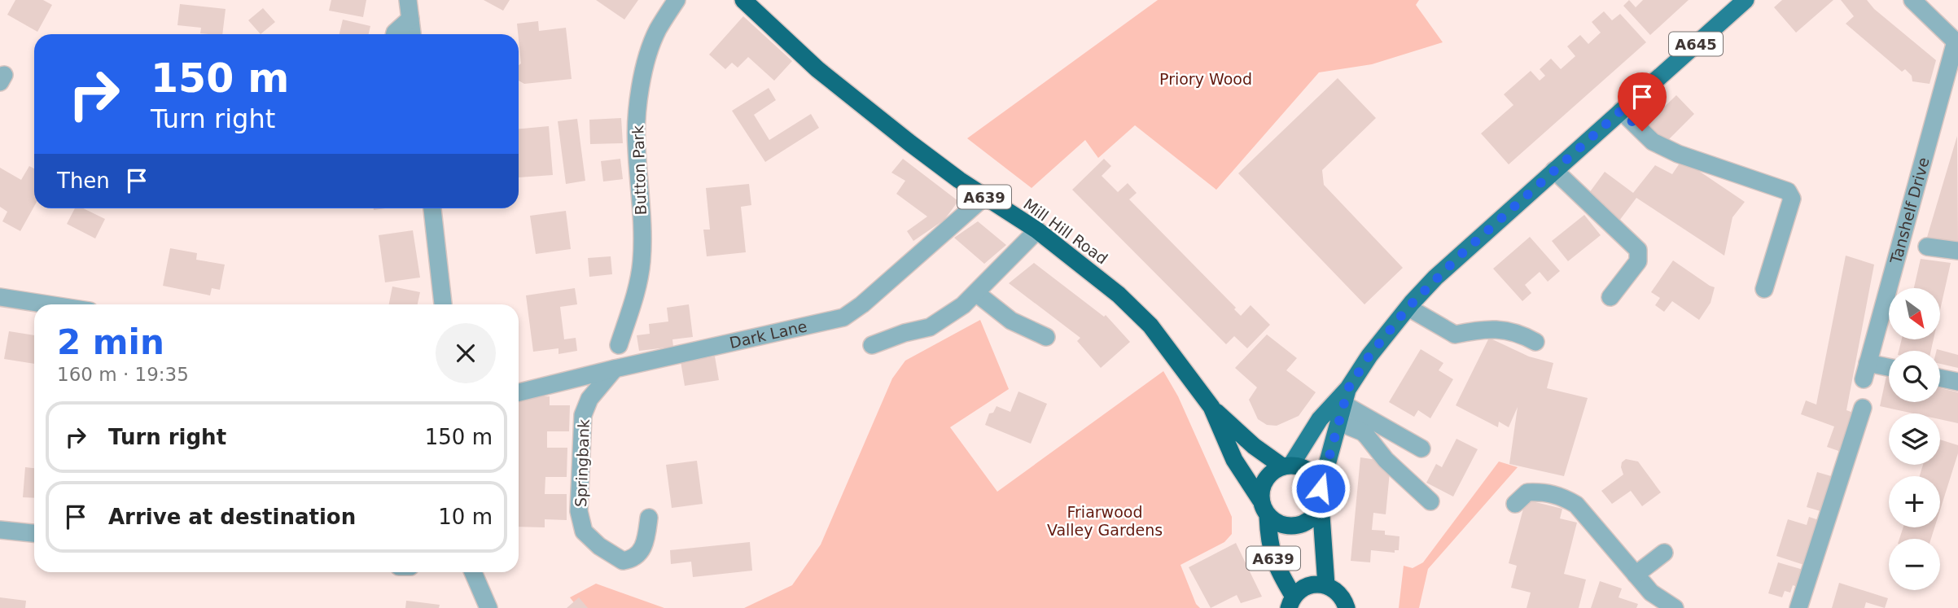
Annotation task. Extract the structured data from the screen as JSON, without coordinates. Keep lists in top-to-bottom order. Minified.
{"streets":{"highway":["A639","Mill Hill Road"],"main road":["A645"],"street":["Button Park","Tanshelf Drive","Dark Lane","Springbank"]},"crossings":[["A645","A639"],["A645","Mill Hill Road"],["A639","Mill Hill Road"],["Mill Hill Road","Dark Lane"],["Dark Lane","Springbank"]],"parks":["Priory Wood","Friarwood Valley Gardens"],"north":"bottom right","page":{"turn":["150 m","Turn right"],"then":"Then","map_buttons":["+","−"],"heading":["2 min","160 m · 19:35"],"list":[{"name":"Turn right","value":"150 m"},{"name":"Arrive at destination","value":"10 m"}]}}
